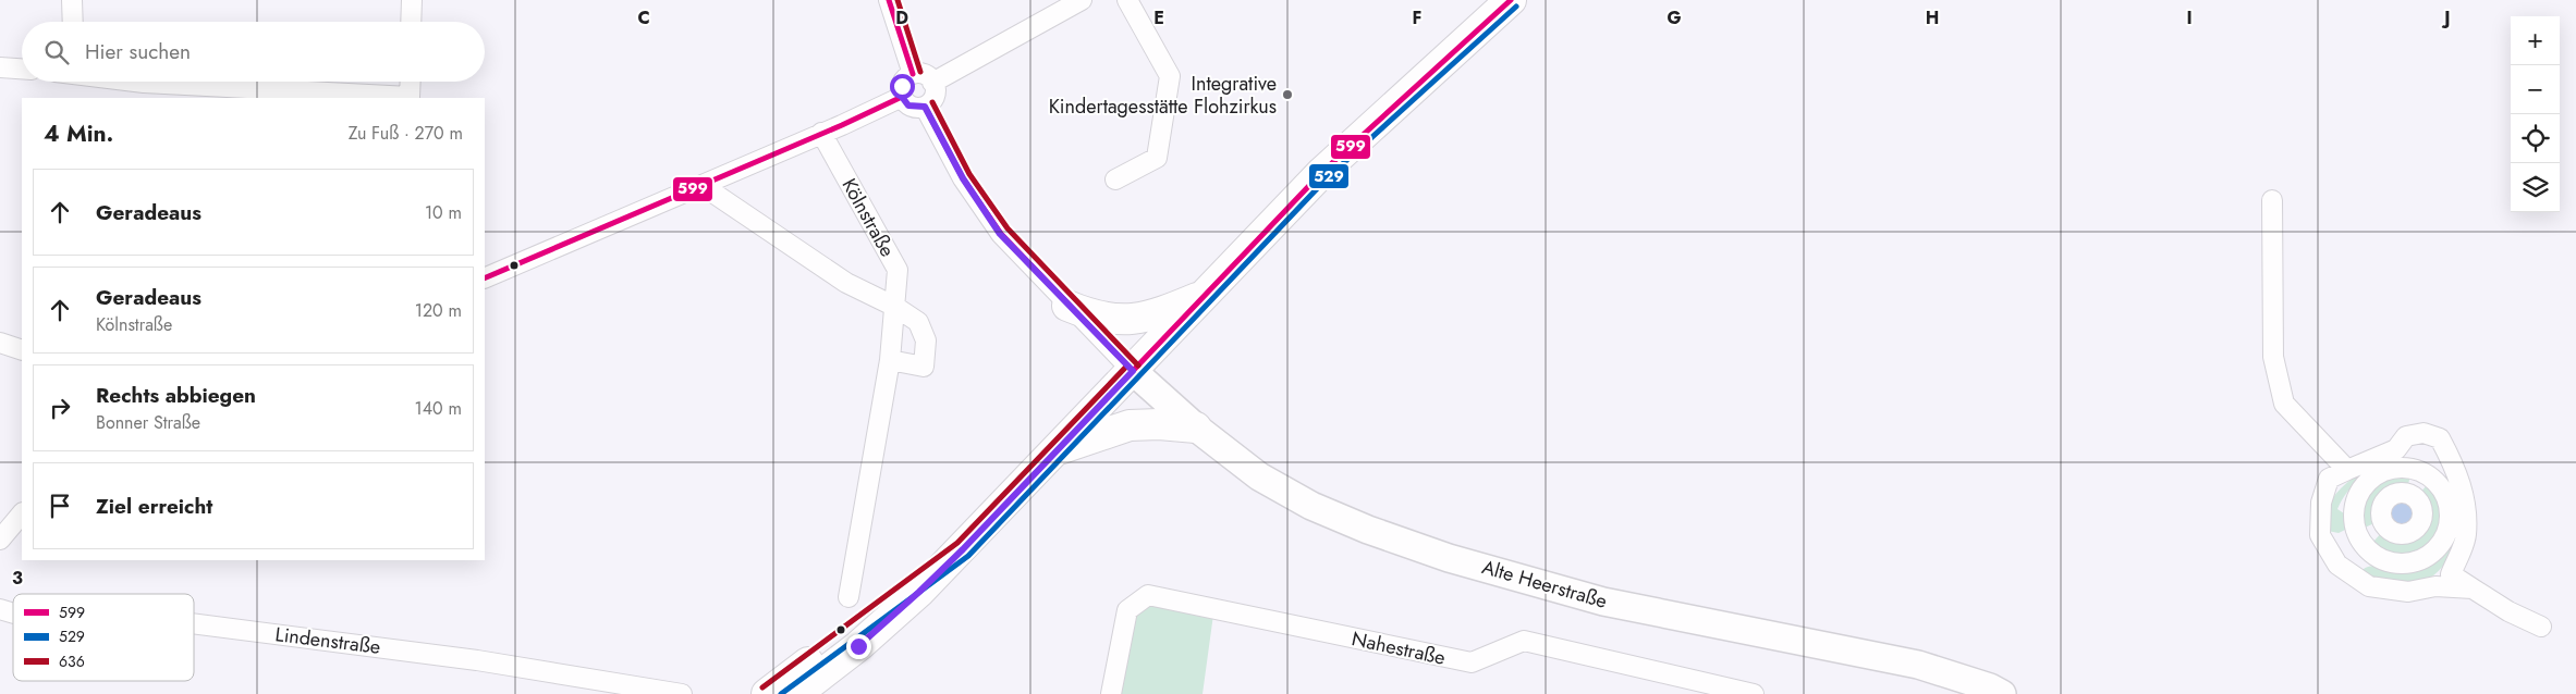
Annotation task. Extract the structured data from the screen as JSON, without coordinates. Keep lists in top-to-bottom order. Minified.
{"streets":{"street":["Kölnstraße","Alte Heerstraße","Lindenstraße","Nahestraße"]},"places":["Integrative Kindertagesstätte Flohzirkus"],"lines":["transit line 599","transit line 636","transit line 529"],"legend":["599","529","636"],"page":{"map_buttons":["+","−"],"search":"Hier suchen","heading":["4 Min.","Zu Fuß · 270 m"],"list":[["Geradeaus","10 m"],["Geradeaus","Kölnstraße","120 m"],["Rechts abbiegen","Bonner Straße","140 m"],"Ziel erreicht"]},"grid":{"columns":["C","D","E","F","G","H","I","J"],"rows":["3"]}}
